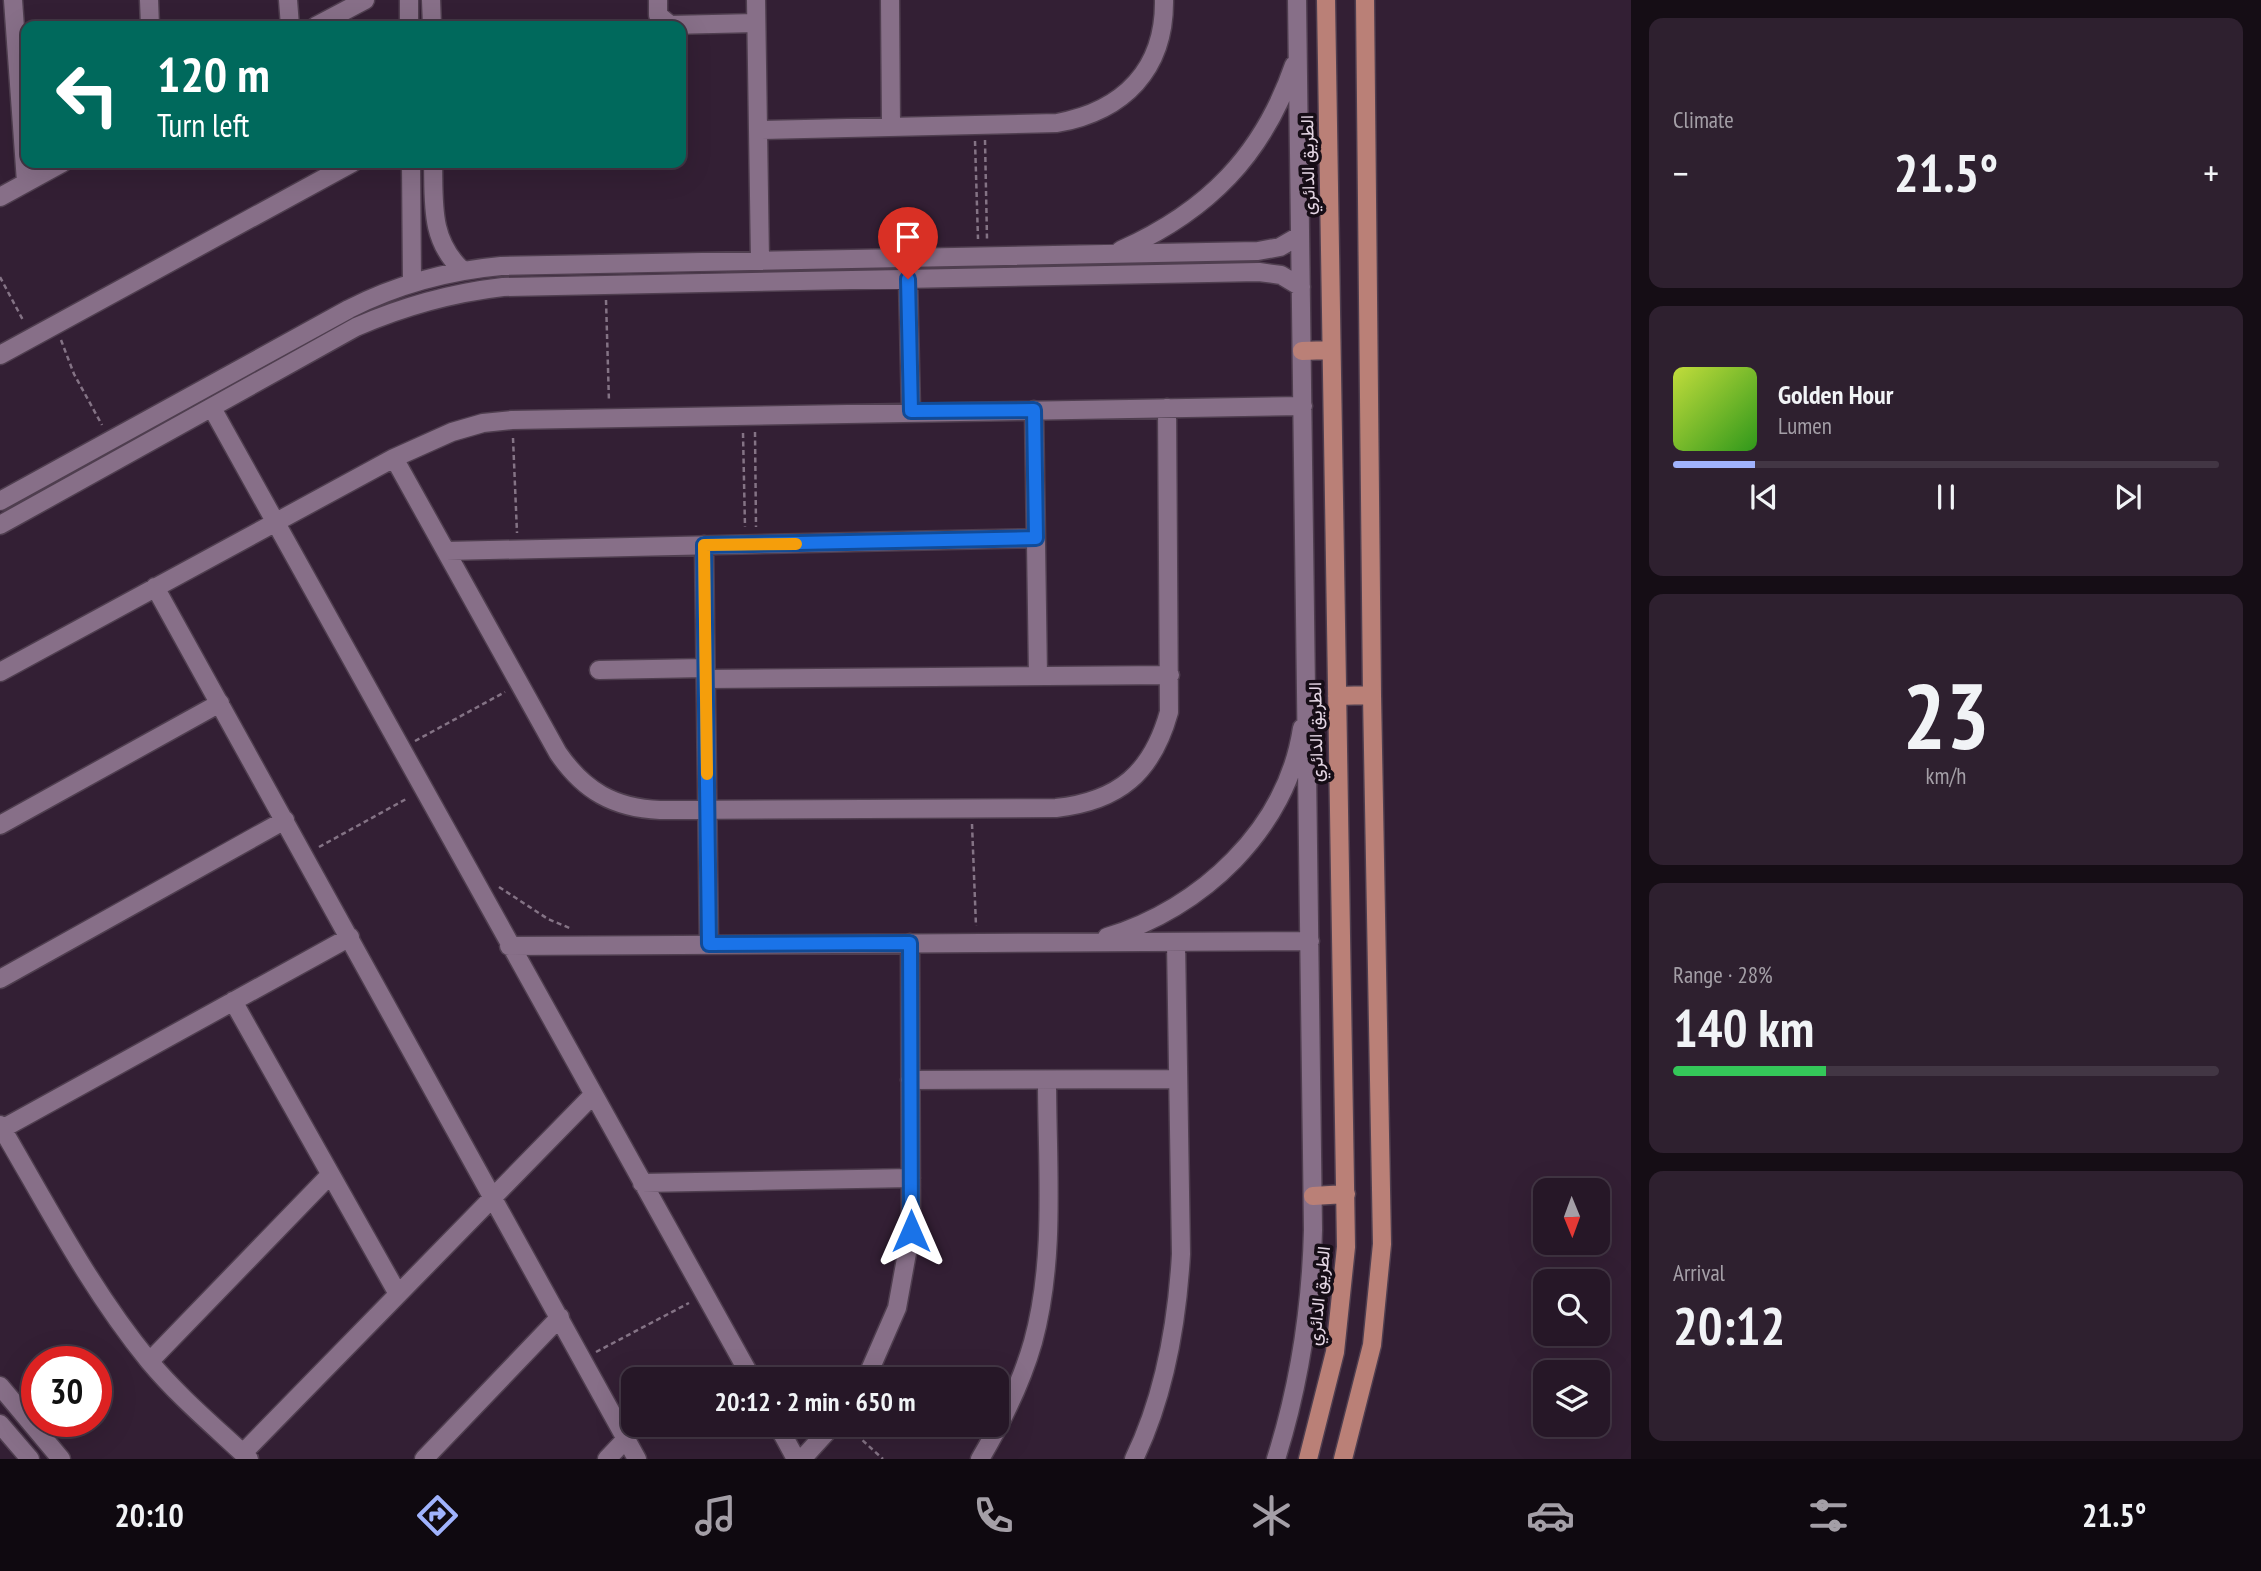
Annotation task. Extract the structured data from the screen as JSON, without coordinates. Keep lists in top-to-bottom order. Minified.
{"streets":{"main road":["الطريق الدائري"]},"north":"bottom","page":{"tile":["Climate",["23","km/h"],["Range · 28%","140 km"],["Arrival","20:12"]],"turn":["120 m","Turn left"],"heat":["−","21.5°","+"],"song":["Golden Hour","Lumen"],"limit":"30","trip":"20:12 · 2 min · 650 m","tabs":["20:10","21.5°"]}}
